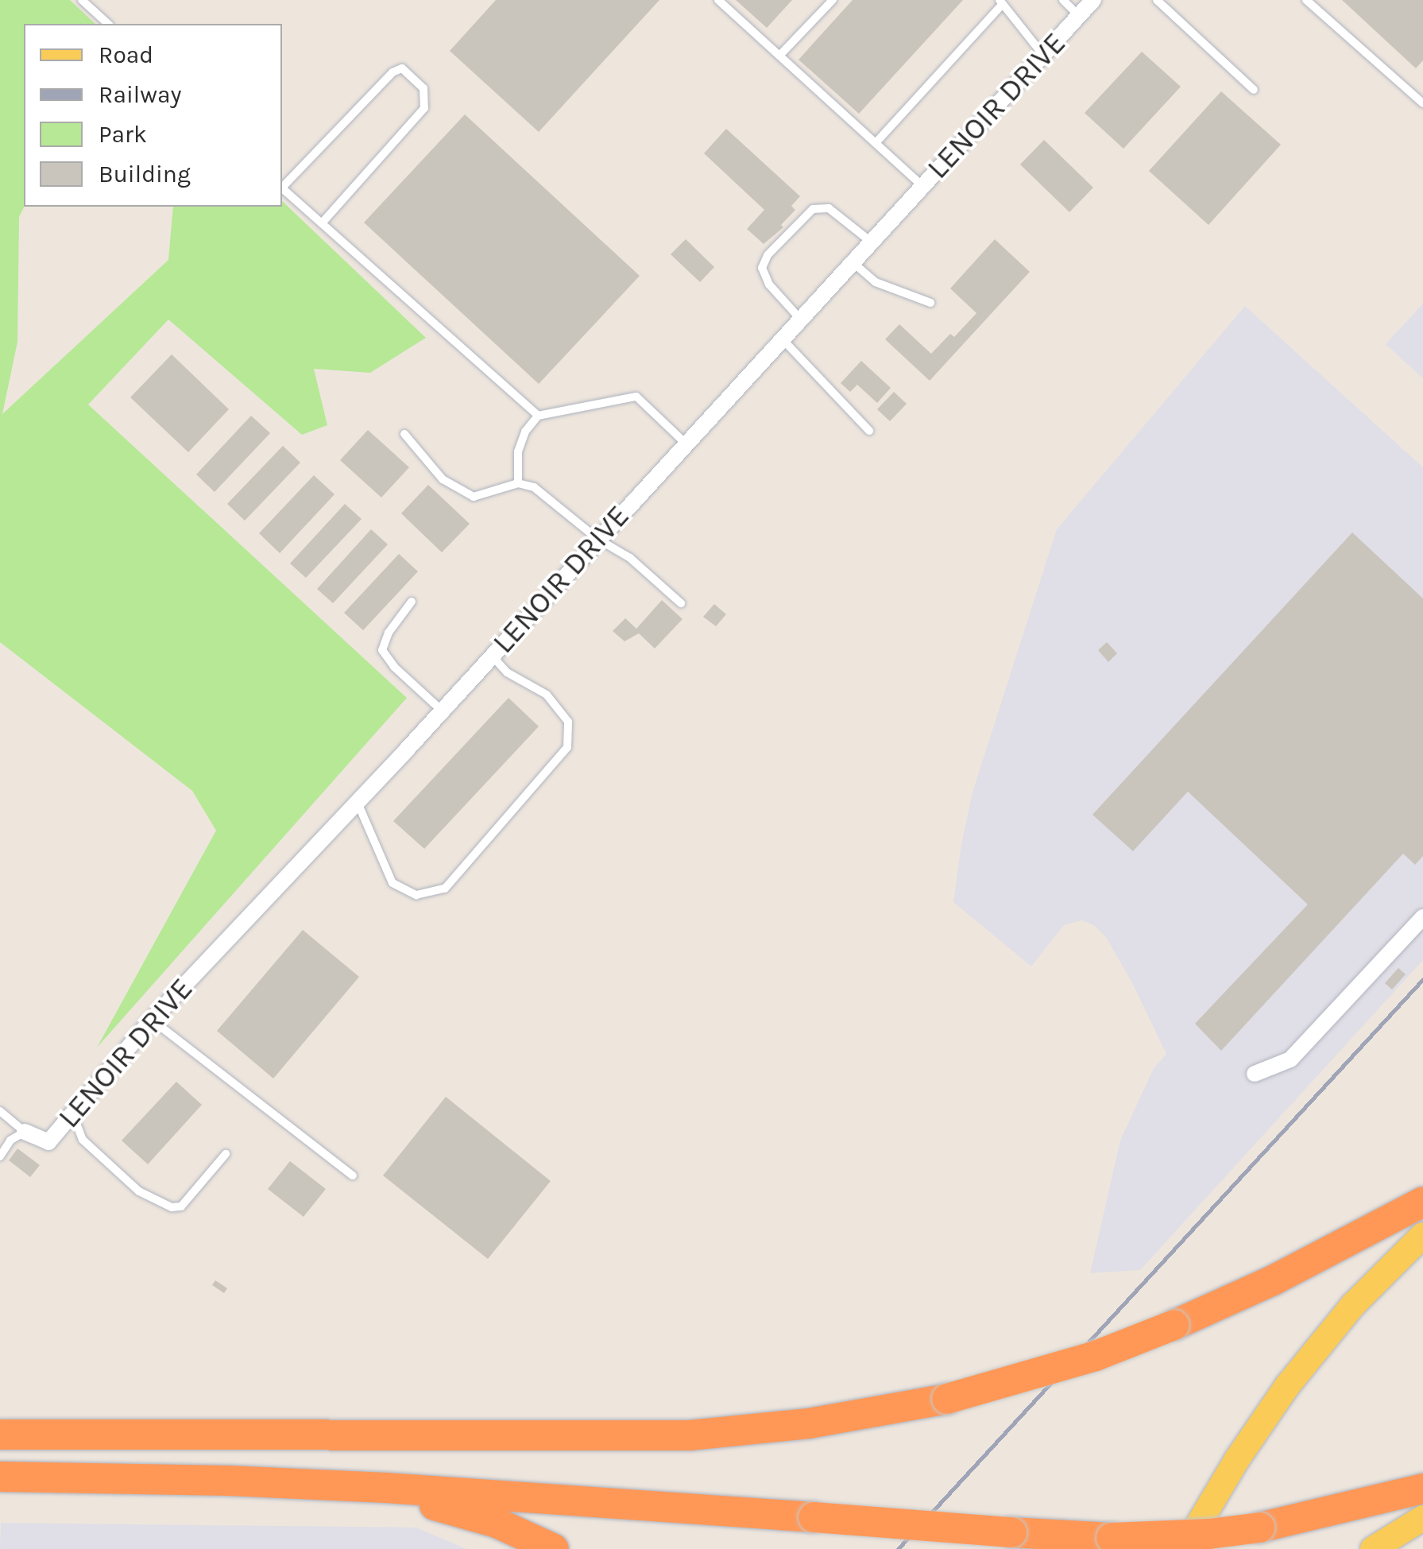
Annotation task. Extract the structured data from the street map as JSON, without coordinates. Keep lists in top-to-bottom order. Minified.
{"streets":{"street":["LENOIR DRIVE"]},"legend":["Road","Railway","Park","Building"]}
